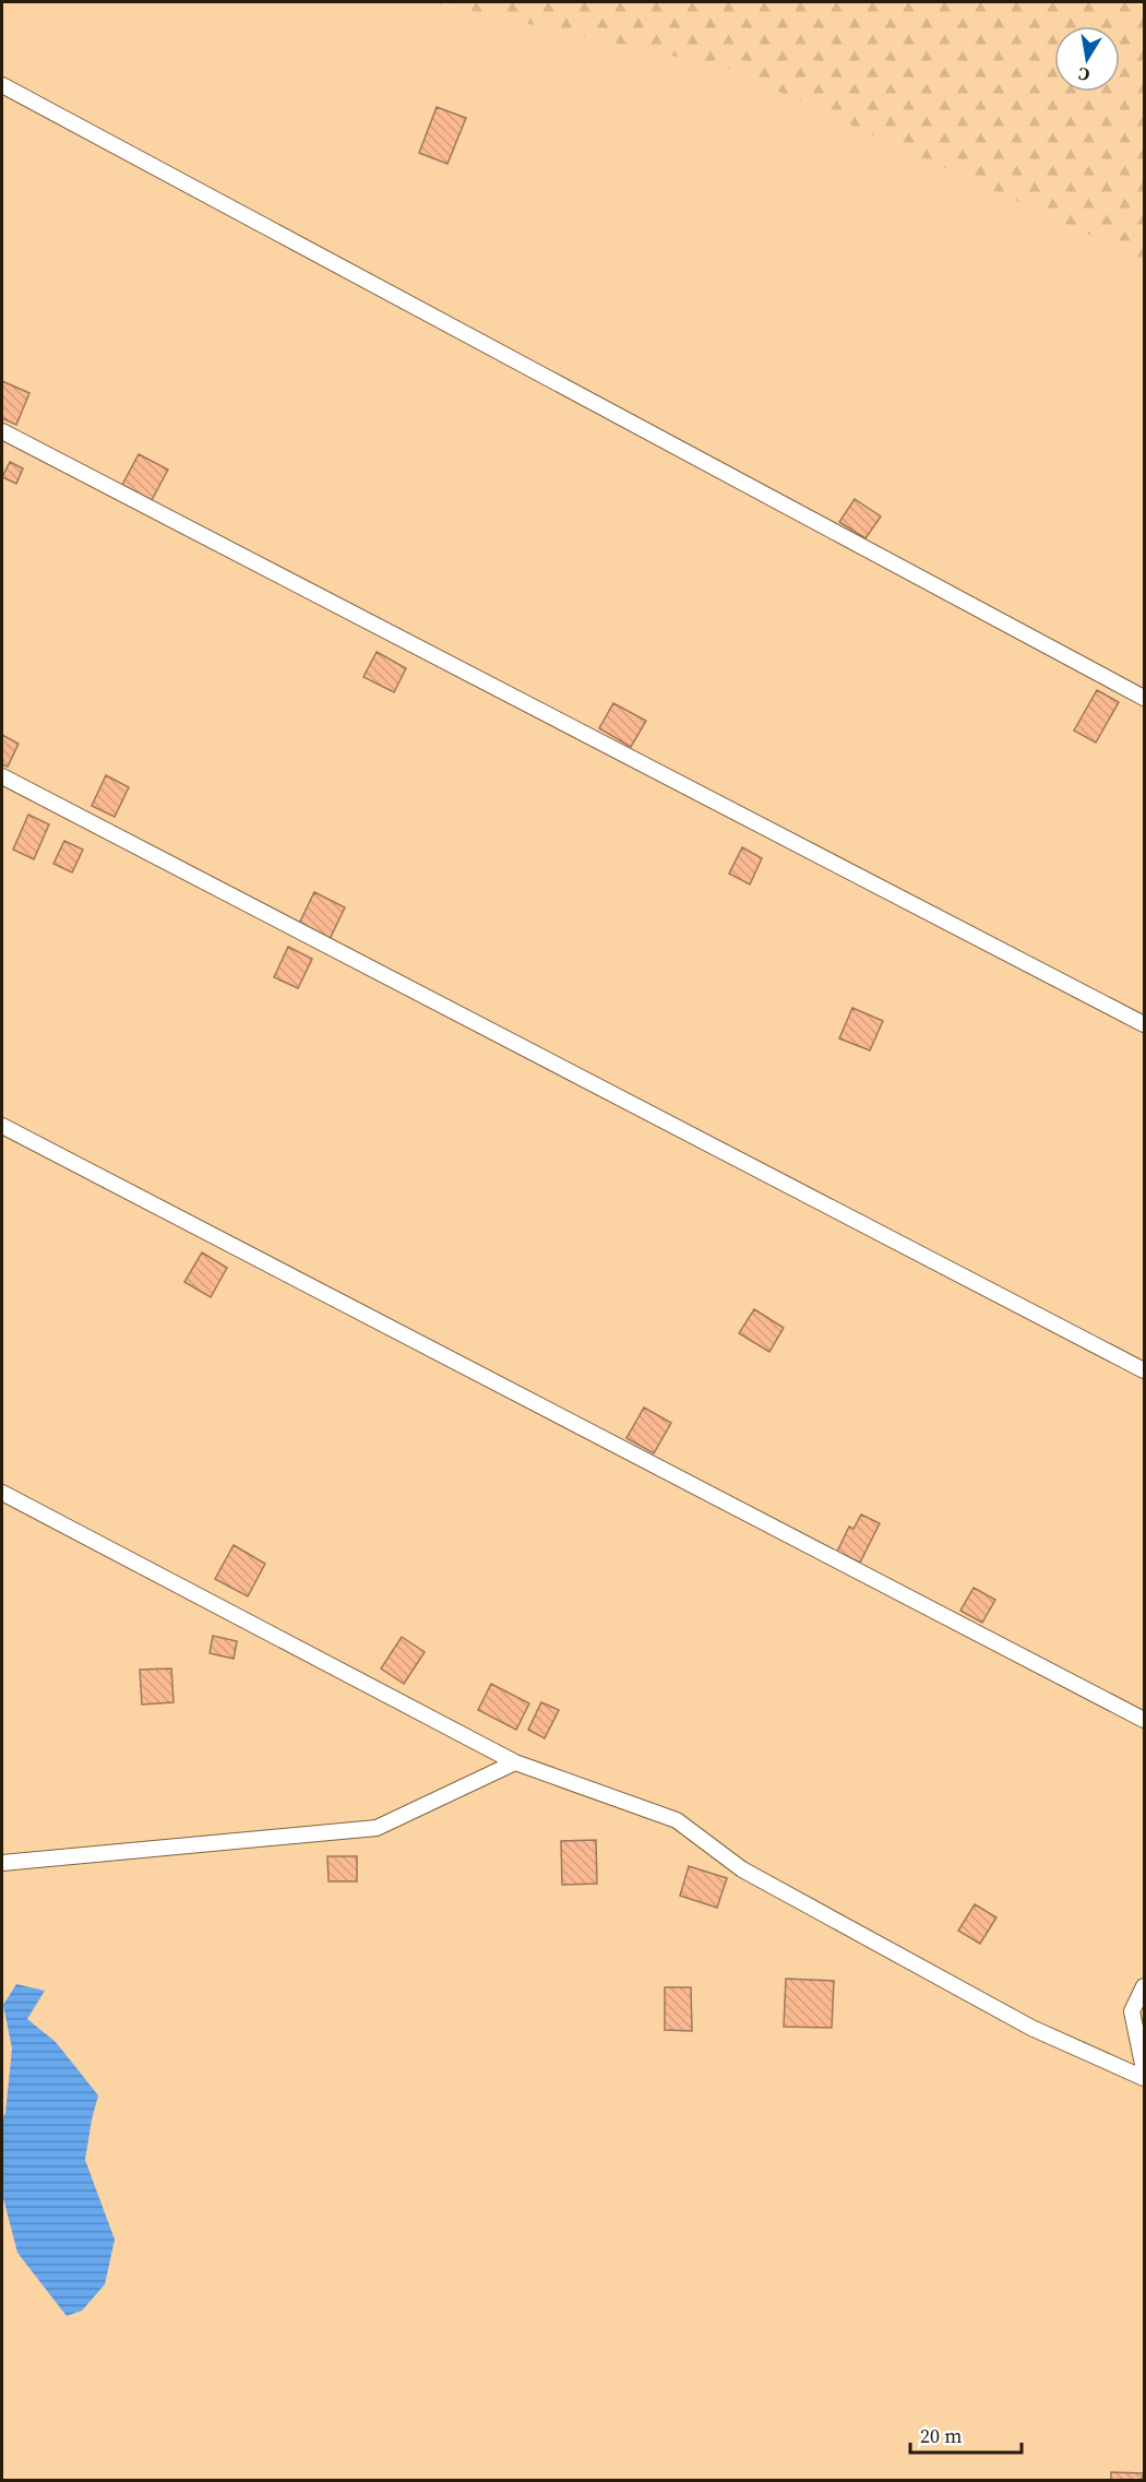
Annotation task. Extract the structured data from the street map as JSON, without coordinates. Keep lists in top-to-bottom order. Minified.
{"scale_bar":"20 m","north":"bottom"}
